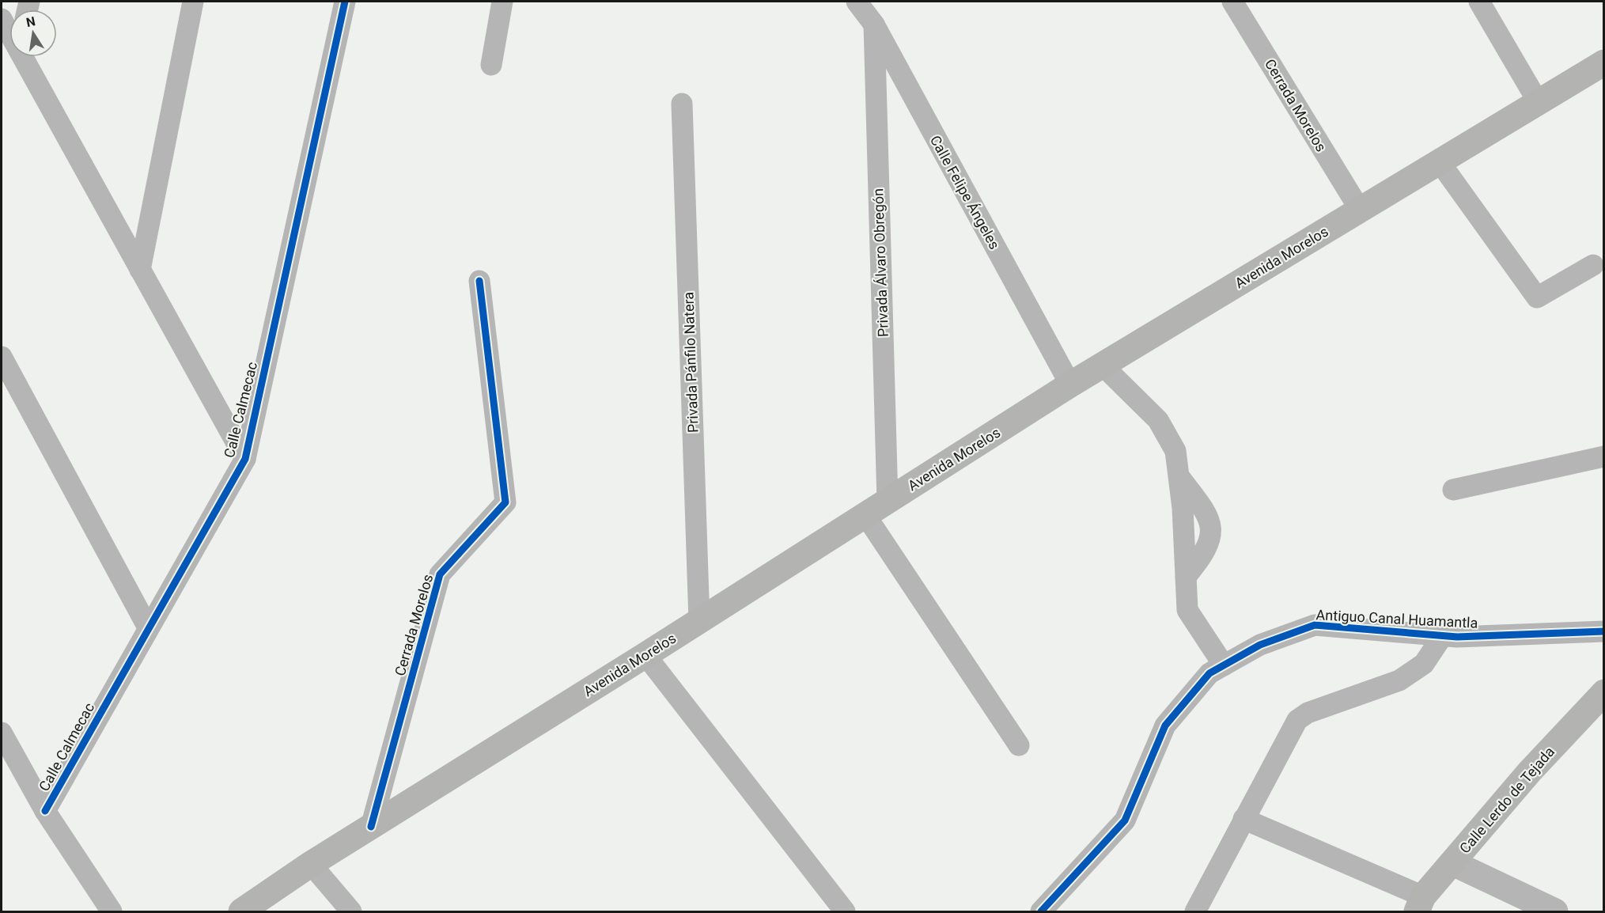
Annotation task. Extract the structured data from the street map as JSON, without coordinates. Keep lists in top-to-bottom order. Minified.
{"streets":{"main road":["Avenida Morelos","Calle Lerdo de Tejada"],"street":["Cerrada Morelos","Calle Felipe Ángeles","Privada Álvaro Obregón","Privada Pánfilo Natera","Calle Calmecac","Antiguo Canal Huamantla"]},"crossings":[["Cerrada Morelos","Avenida Morelos"],["Calle Felipe Ángeles","Avenida Morelos"],["Calle Felipe Ángeles","Privada Álvaro Obregón"],["Avenida Morelos","Privada Álvaro Obregón"],["Avenida Morelos","Privada Pánfilo Natera"]],"north":"top"}
